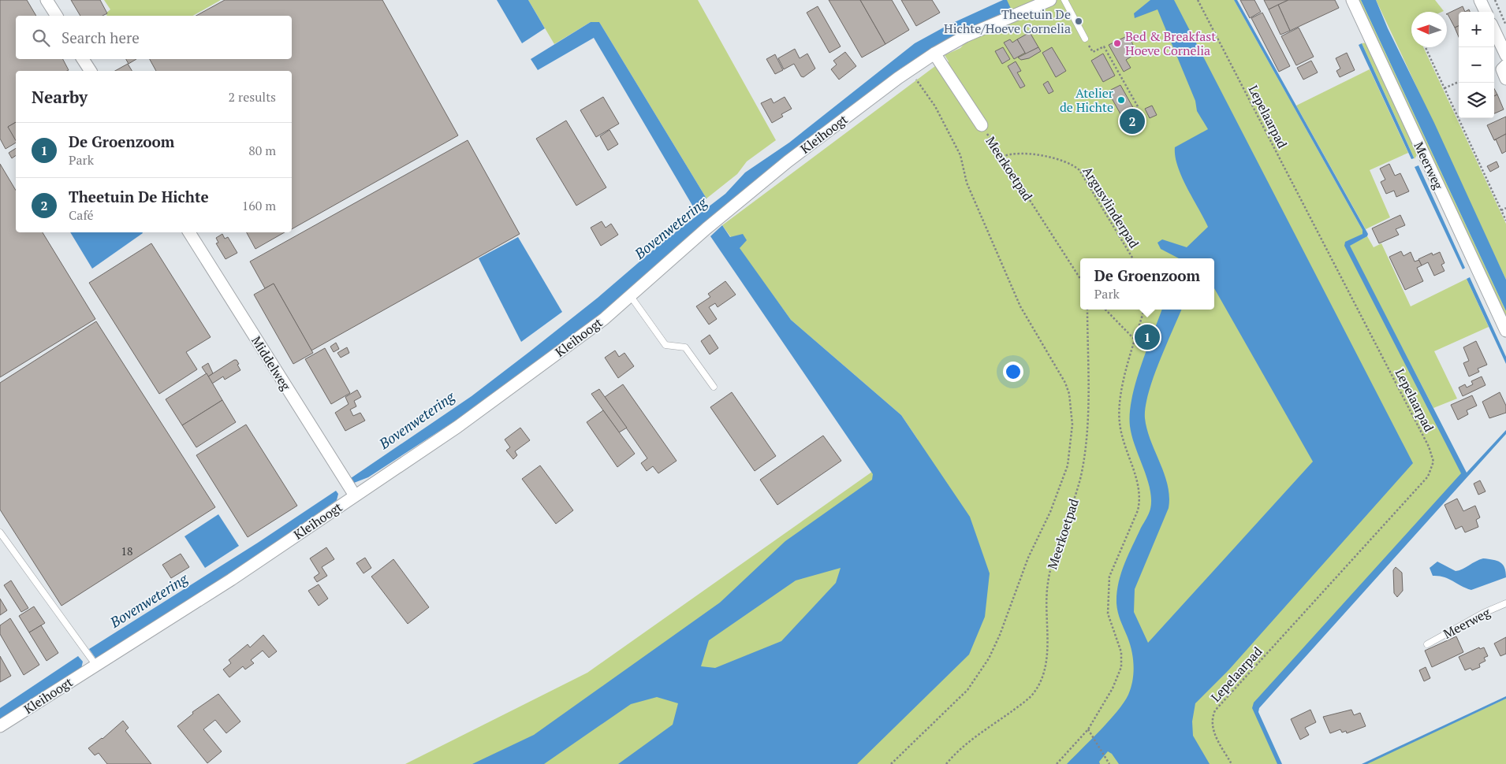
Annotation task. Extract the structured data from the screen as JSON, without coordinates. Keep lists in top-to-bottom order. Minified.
{"streets":{"street":["Kleihoogt","Meerweg","Meerkoetpad","Middelweg"],"path":["Lepelaarpad","Argusvlinderpad"]},"crossings":[["Kleihoogt","Meerkoetpad"],["Kleihoogt","Middelweg"],["Meerkoetpad","Argusvlinderpad"]],"water":["Bovenwetering"],"places":["Theetuin De Hichte/Hoeve Cornelia","Bed & Breakfast Hoeve Cornelia","Atelier de Hichte"],"house_numbers":["18"],"north":"left","page":{"map_buttons":["+","−"],"search":"Search here","heading":["Nearby","2 results"],"pins":["2","1"],"list":[{"mark":"1","name":"De Groenzoom","note":"Park","value":"80 m"},{"mark":"2","name":"Theetuin De Hichte","note":"Café","value":"160 m"}],"popup":["De Groenzoom","Park"]}}
